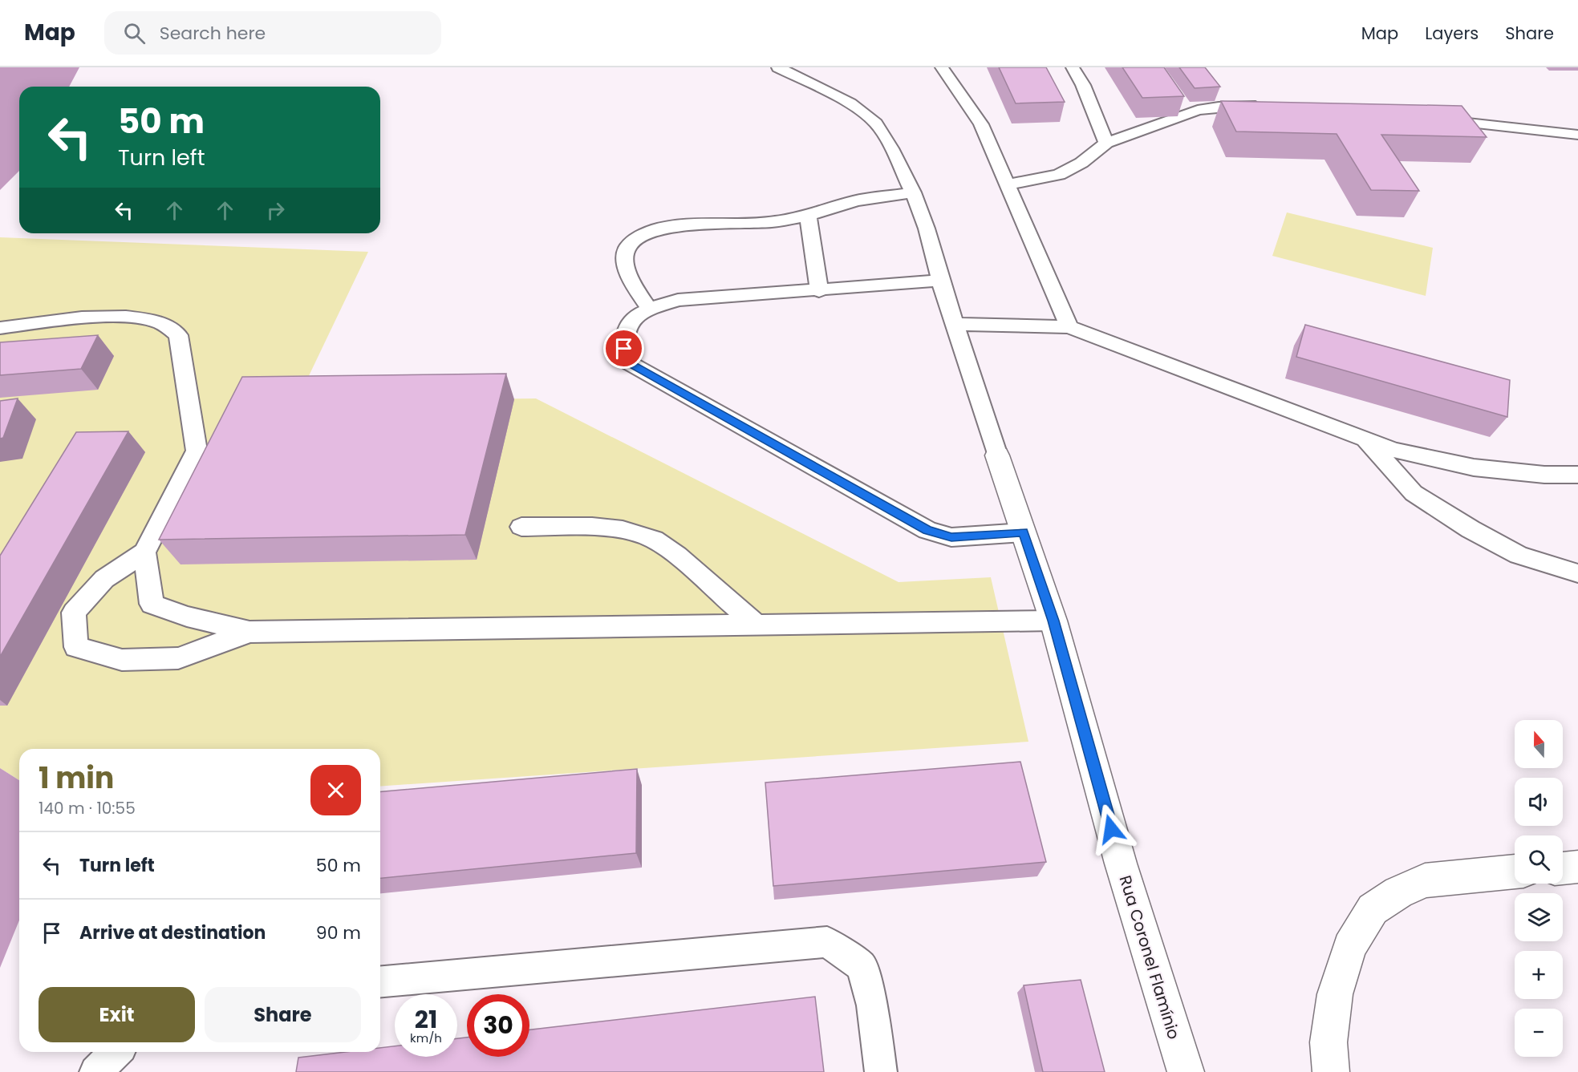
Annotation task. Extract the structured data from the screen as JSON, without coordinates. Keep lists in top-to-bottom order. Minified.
{"streets":{"street":["Rua Coronel Flamínio"]},"north":"top","page":{"header":"Map","search":"Search here","nav":["Map","Layers","Share"],"turn":["50 m","Turn left"],"map_buttons":["+","−"],"heading":["1 min","140 m · 10:55"],"list":[{"name":"Turn left","value":"50 m"},{"name":"Arrive at destination","value":"90 m"}],"buttons":["Exit","Share"],"speed":"21 km/h","limit":"30"}}
